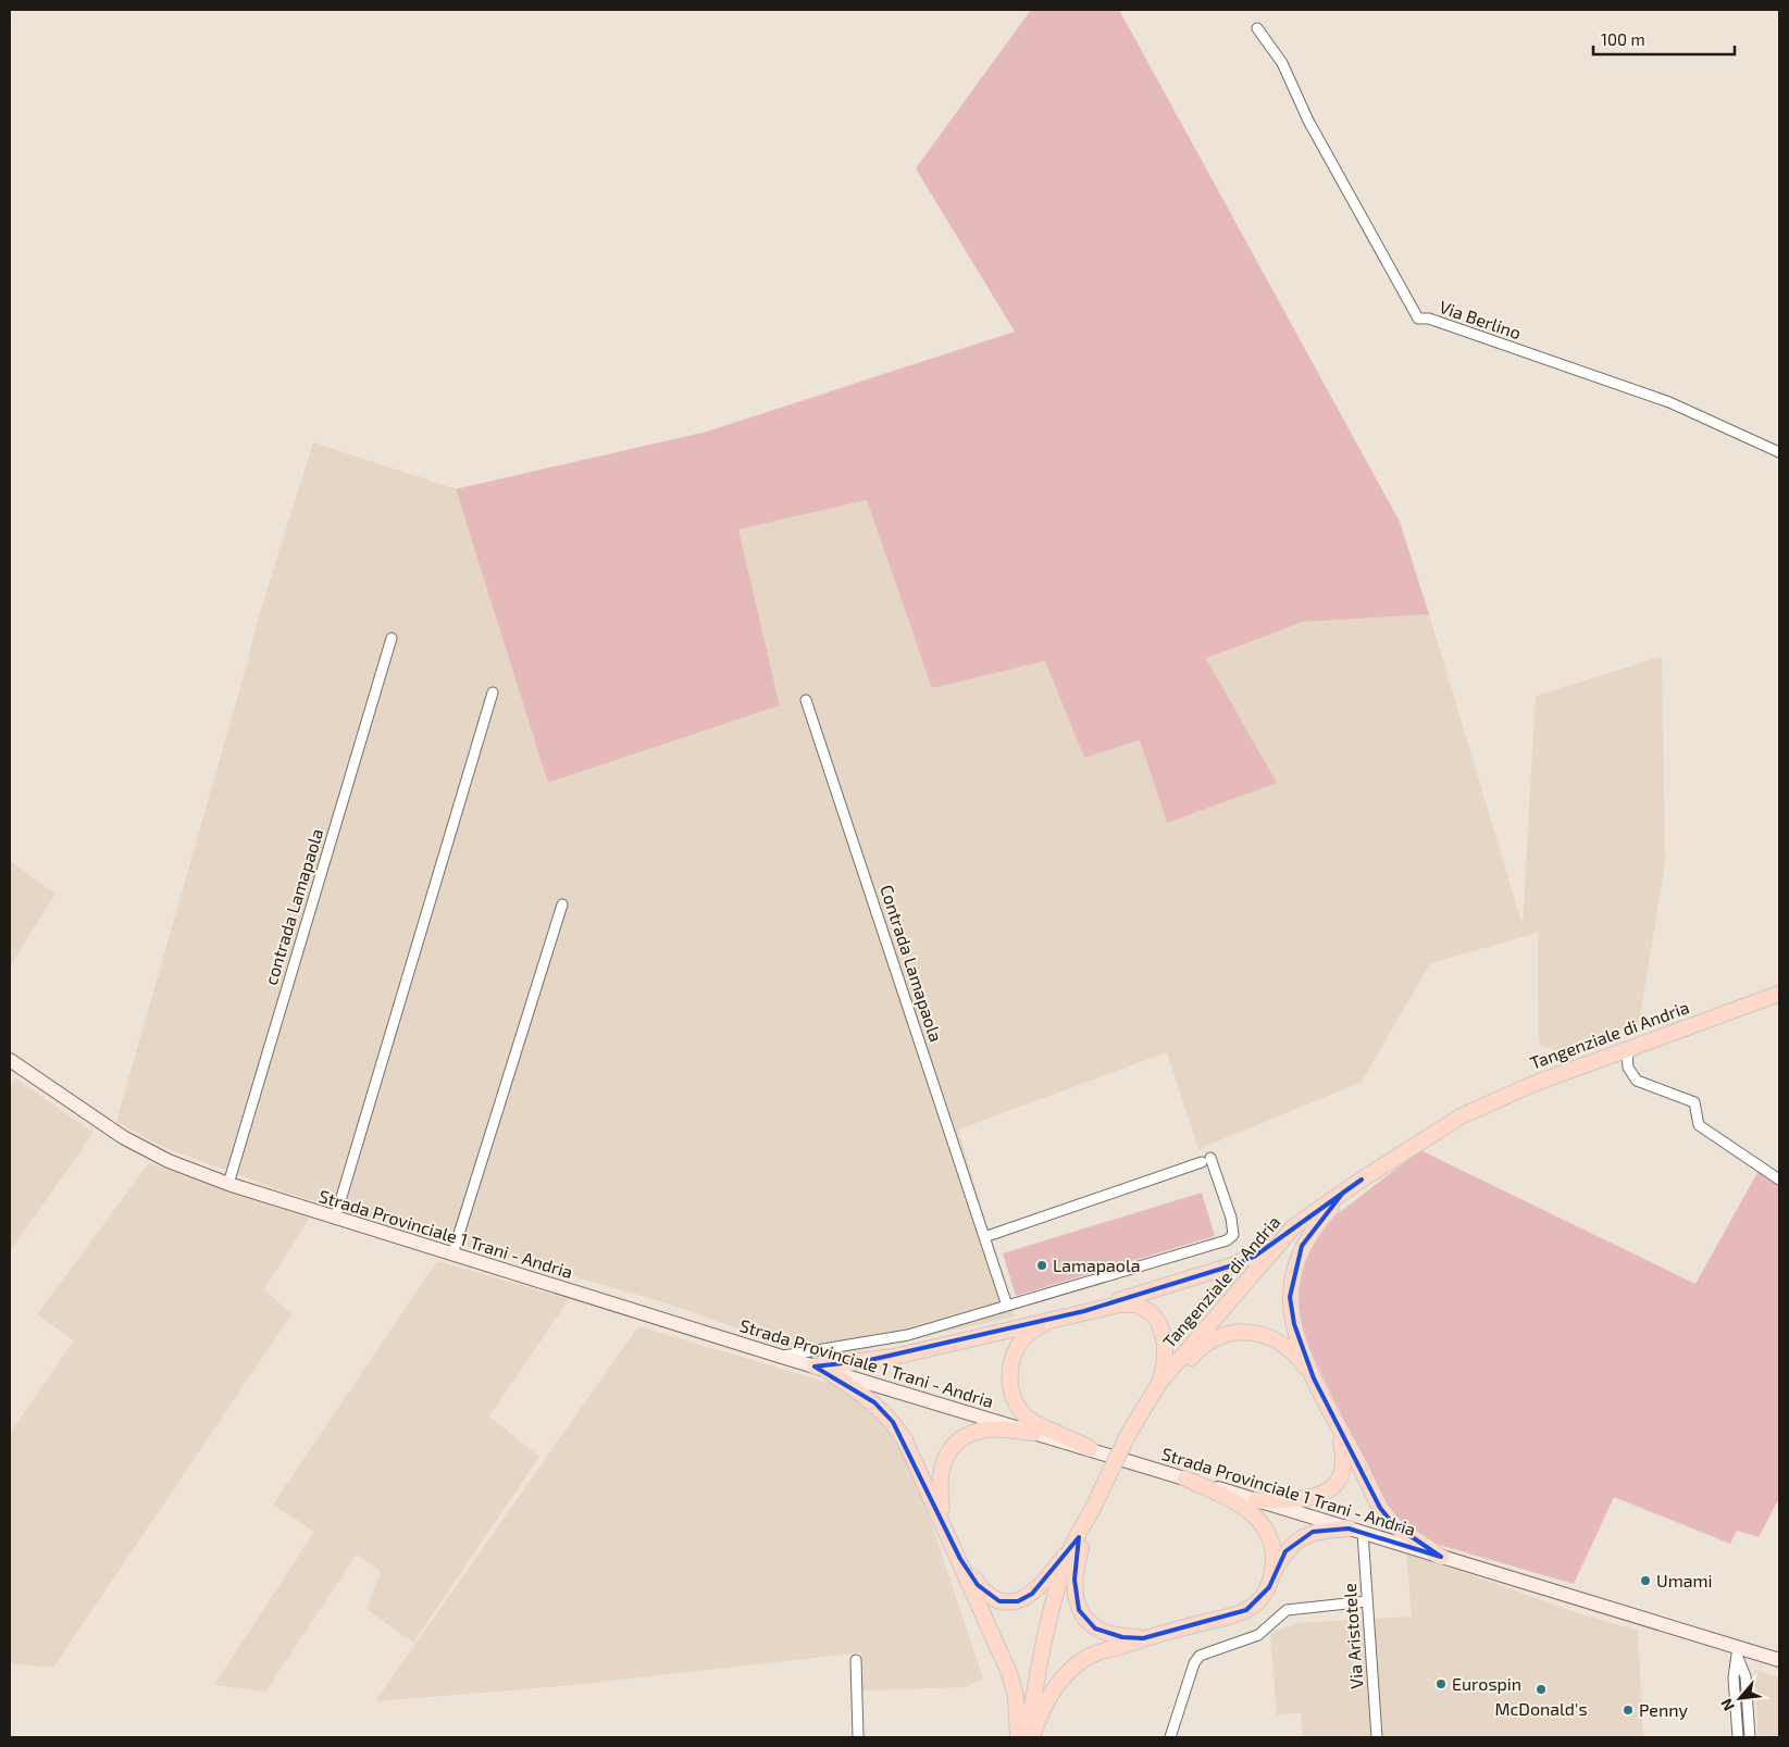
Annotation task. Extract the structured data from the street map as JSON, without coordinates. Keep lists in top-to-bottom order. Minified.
{"streets":{"main road":["Tangenziale di Andria","Strada Provinciale 1 Trani - Andria"],"street":["Via Berlino","contrada Lamapaola","Contrada Lamapaola","Via Aristotele"]},"crossings":[["contrada Lamapaola","Strada Provinciale 1 Trani - Andria"],["Strada Provinciale 1 Trani - Andria","Via Aristotele"]],"places":["Lamapaola","Umami","Eurospin","McDonald's","Penny"],"scale_bar":"100 m","north":"bottom left"}
